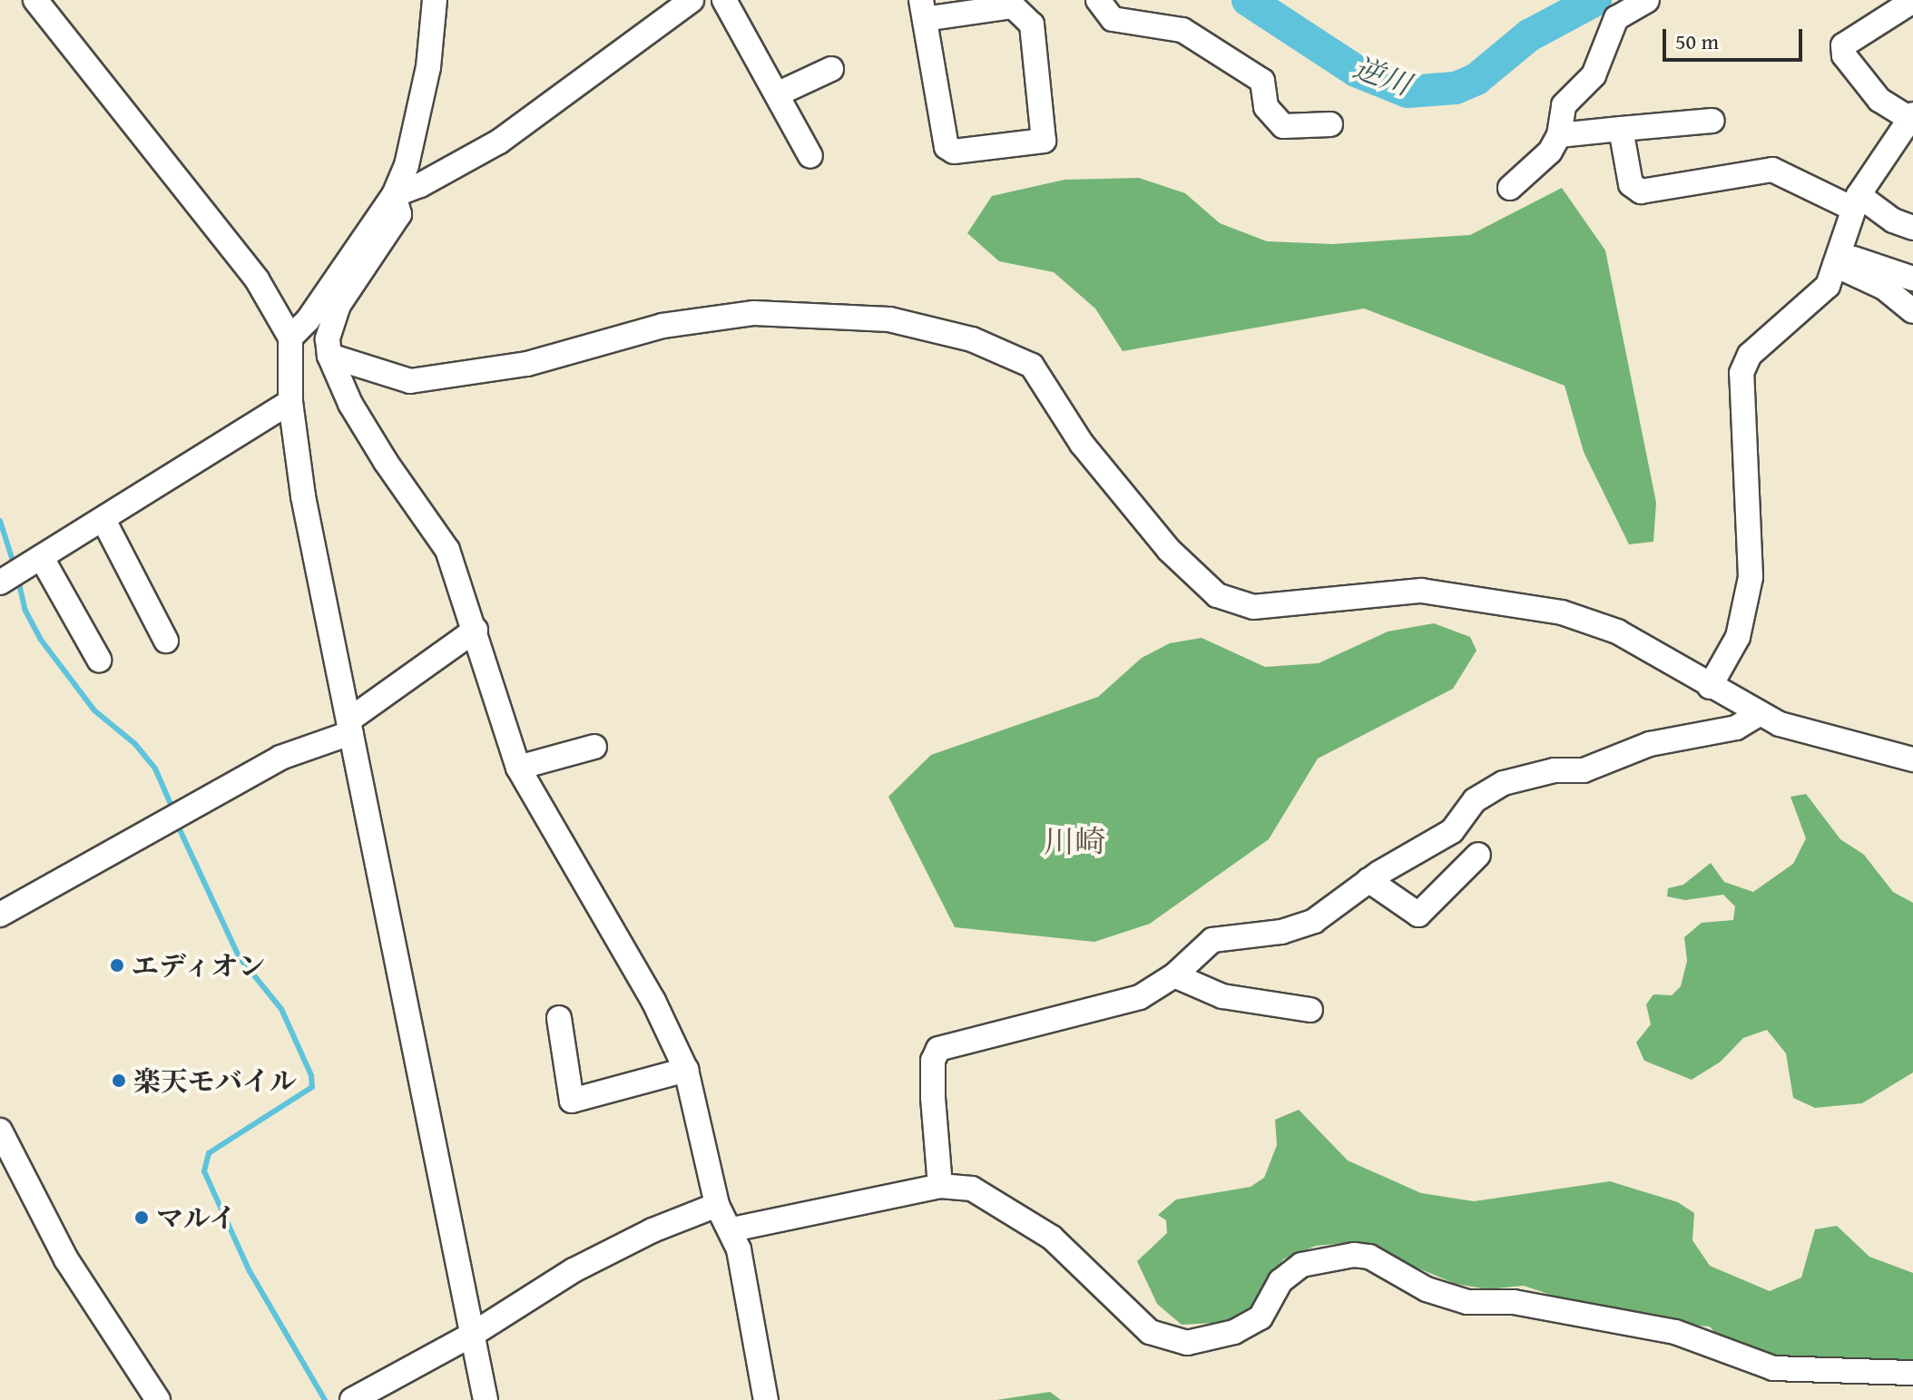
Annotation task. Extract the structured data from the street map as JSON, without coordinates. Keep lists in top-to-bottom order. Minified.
{"districts":["川崎"],"water":["逆川"],"places":["エディオン","楽天モバイル","マルイ"],"scale_bar":"50 m"}
